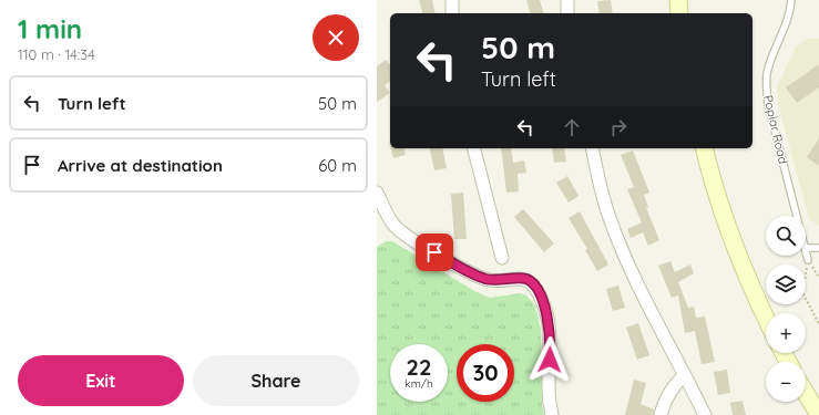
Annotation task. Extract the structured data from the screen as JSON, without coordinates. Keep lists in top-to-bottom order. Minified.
{"streets":{"lane":["Poplar Road"]},"page":{"heading":["1 min","110 m · 14:34"],"turn":["50 m","Turn left"],"list":[{"name":"Turn left","value":"50 m"},{"name":"Arrive at destination","value":"60 m"}],"map_buttons":["+","−"],"speed":"22 km/h","limit":"30","buttons":["Exit","Share"]}}
